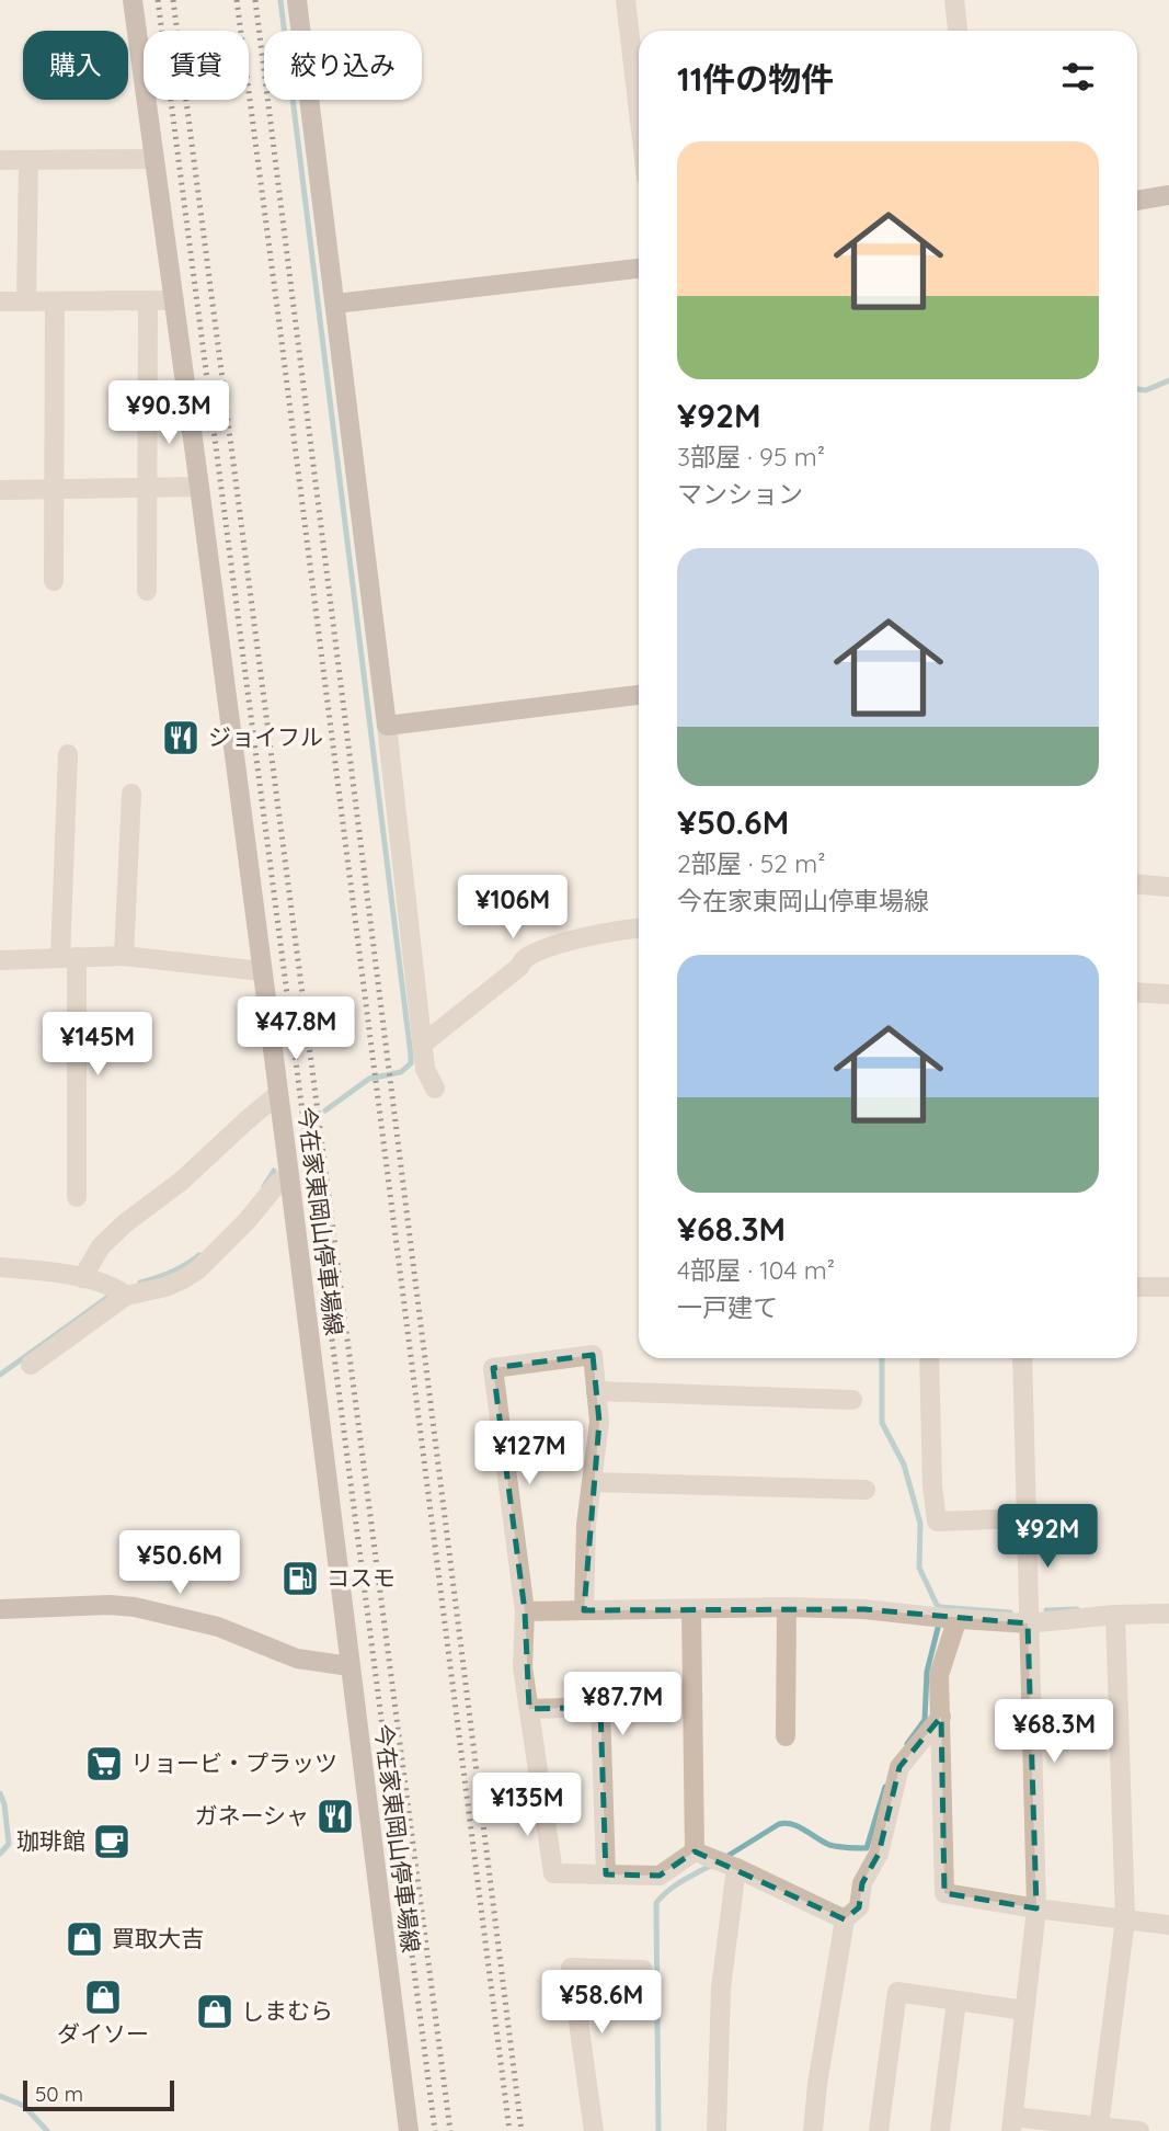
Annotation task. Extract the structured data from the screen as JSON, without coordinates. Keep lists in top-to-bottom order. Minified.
{"streets":{"main road":["今在家東岡山停車場線"]},"places":{"restaurant":["ジョイフル","ガネーシャ"],"fuel station":["コスモ"],"supermarket":["リョービ・プラッツ"],"cafe":["珈琲館"],"shop":["買取大吉","ダイソー","しまむら"]},"scale_bar":"50 m","page":{"chip":["購入","賃貸","絞り込み"],"heading":"11件の物件","list":[{"name":"¥92M","note":"3部屋 · 95 m² · マンション"},{"name":"¥50.6M","note":"2部屋 · 52 m² · 今在家東岡山停車場線"},{"name":"¥68.3M","note":"4部屋 · 104 m² · 一戸建て"}],"price":["¥90.3M","¥106M","¥47.8M","¥145M","¥127M","¥92M","¥50.6M","¥87.7M","¥68.3M","¥135M","¥58.6M"],"scale":"50 m"}}
